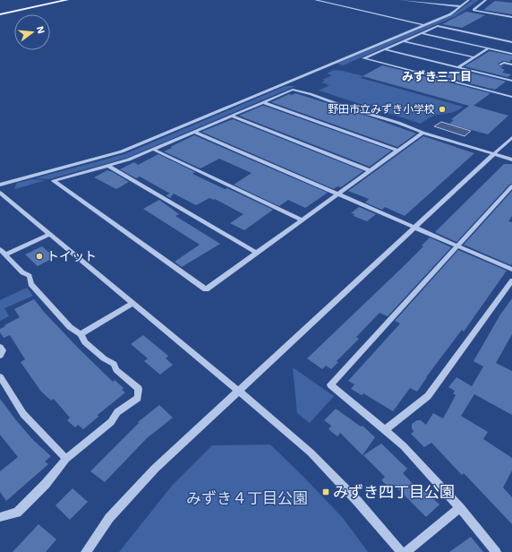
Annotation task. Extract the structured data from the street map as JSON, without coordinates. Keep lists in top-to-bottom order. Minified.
{"districts":["みずき三丁目"],"parks":["みずき４丁目公園"],"places":{"other":["野田市立みずき小学校","トイット"],"transit":["みずき四丁目公園"]},"north":"right"}
